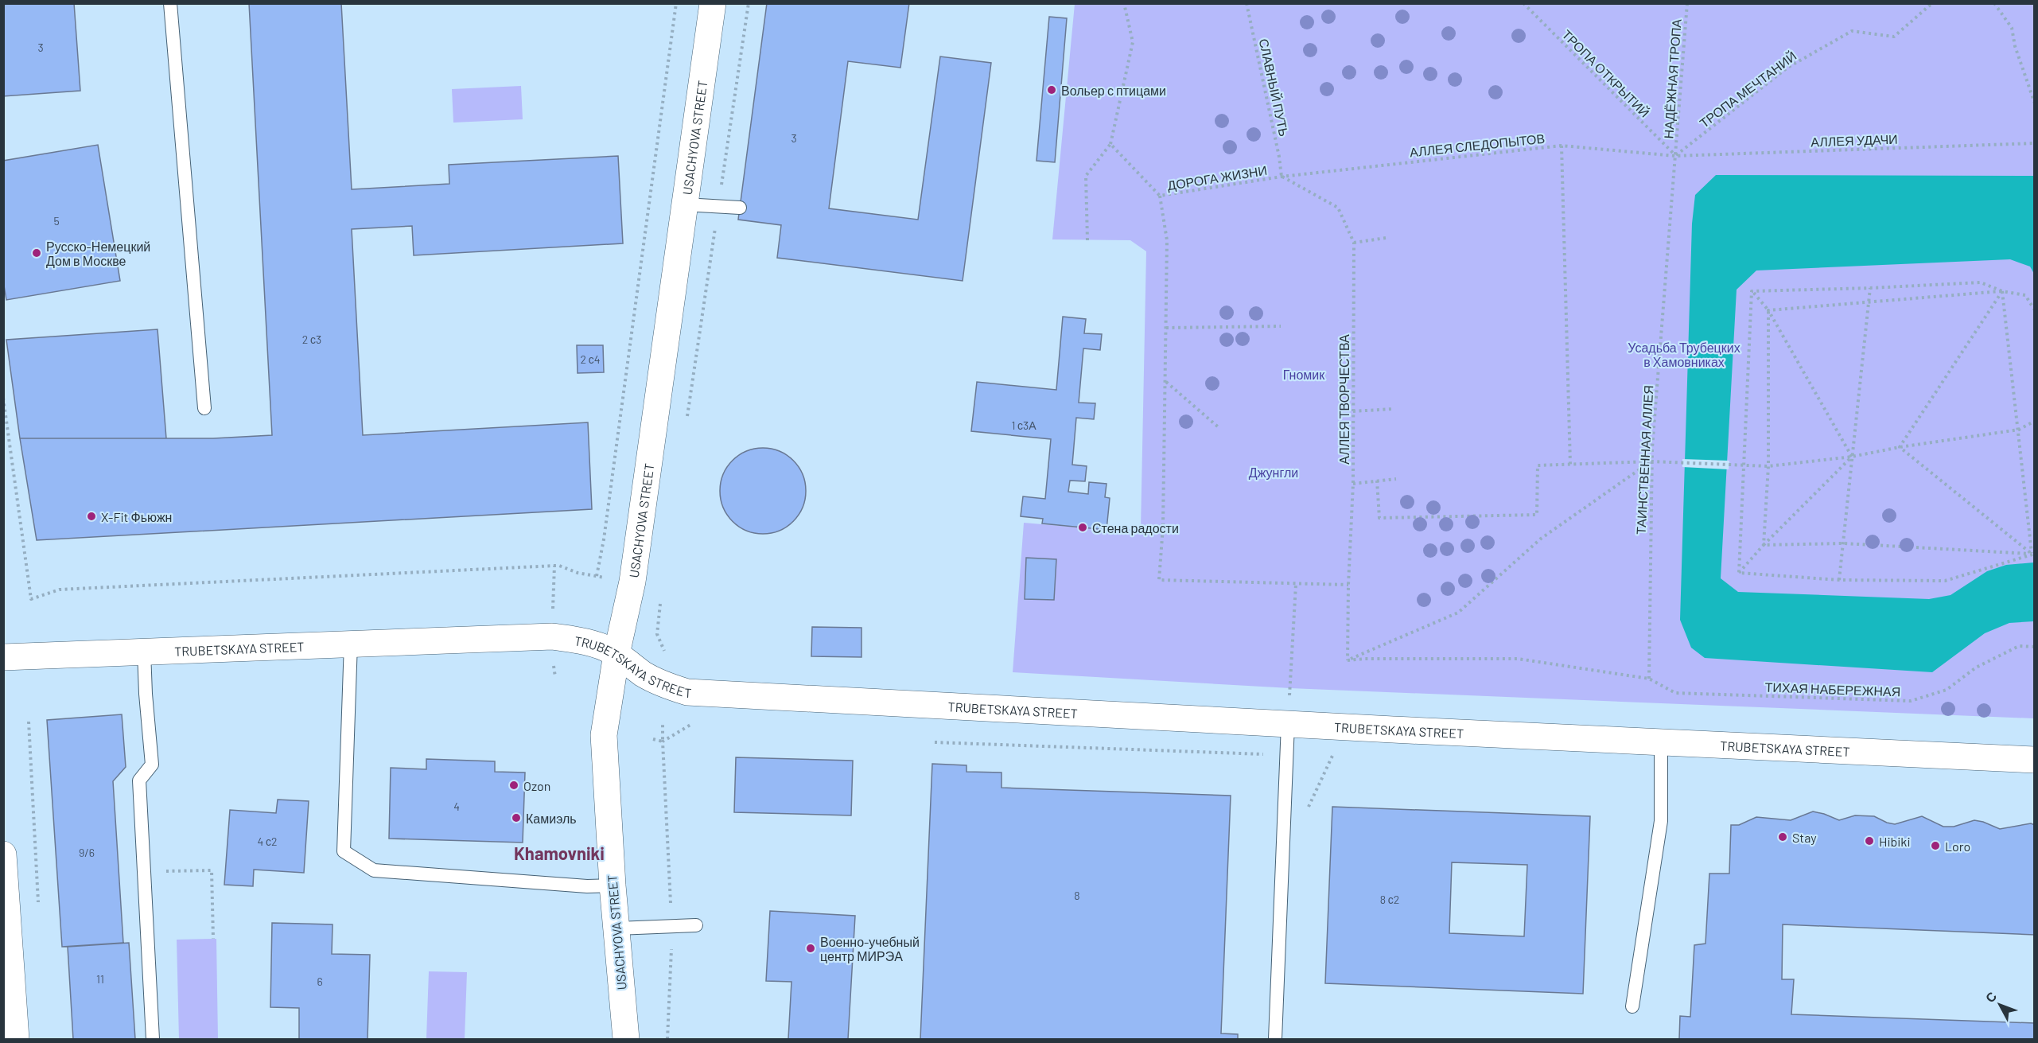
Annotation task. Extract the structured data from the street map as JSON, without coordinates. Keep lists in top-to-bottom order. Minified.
{"streets":{"street":["USACHYOVA STREET","TRUBETSKAYA STREET"],"path":["ТРОПА ОТКРЫТИЙ","НАДЁЖНАЯ ТРОПА","СЛАВНЫЙ ПУТЬ","ТРОПА МЕЧТАНИЙ","АЛЛЕЯ УДАЧИ","АЛЛЕЯ СЛЕДОПЫТОВ","ДОРОГА ЖИЗНИ","АЛЛЕЯ ТВОРЧЕСТВА","ТАИНСТВЕННАЯ АЛЛЕЯ","ТИХАЯ НАБЕРЕЖНАЯ"]},"crossings":[["ТРОПА ОТКРЫТИЙ","НАДЁЖНАЯ ТРОПА"],["ТРОПА ОТКРЫТИЙ","ТРОПА МЕЧТАНИЙ"],["ТРОПА ОТКРЫТИЙ","АЛЛЕЯ УДАЧИ"],["ТРОПА ОТКРЫТИЙ","АЛЛЕЯ СЛЕДОПЫТОВ"],["ТРОПА ОТКРЫТИЙ","ТАИНСТВЕННАЯ АЛЛЕЯ"],["НАДЁЖНАЯ ТРОПА","ТРОПА МЕЧТАНИЙ"],["НАДЁЖНАЯ ТРОПА","АЛЛЕЯ УДАЧИ"],["НАДЁЖНАЯ ТРОПА","АЛЛЕЯ СЛЕДОПЫТОВ"],["НАДЁЖНАЯ ТРОПА","ТАИНСТВЕННАЯ АЛЛЕЯ"],["СЛАВНЫЙ ПУТЬ","АЛЛЕЯ СЛЕДОПЫТОВ"],["СЛАВНЫЙ ПУТЬ","ДОРОГА ЖИЗНИ"],["СЛАВНЫЙ ПУТЬ","АЛЛЕЯ ТВОРЧЕСТВА"],["ТРОПА МЕЧТАНИЙ","АЛЛЕЯ УДАЧИ"],["ТРОПА МЕЧТАНИЙ","АЛЛЕЯ СЛЕДОПЫТОВ"],["ТРОПА МЕЧТАНИЙ","ТАИНСТВЕННАЯ АЛЛЕЯ"],["USACHYOVA STREET","TRUBETSKAYA STREET"],["АЛЛЕЯ УДАЧИ","АЛЛЕЯ СЛЕДОПЫТОВ"],["АЛЛЕЯ УДАЧИ","ТАИНСТВЕННАЯ АЛЛЕЯ"],["АЛЛЕЯ СЛЕДОПЫТОВ","ДОРОГА ЖИЗНИ"],["АЛЛЕЯ СЛЕДОПЫТОВ","АЛЛЕЯ ТВОРЧЕСТВА"],["АЛЛЕЯ СЛЕДОПЫТОВ","ТАИНСТВЕННАЯ АЛЛЕЯ"],["ДОРОГА ЖИЗНИ","АЛЛЕЯ ТВОРЧЕСТВА"],["АЛЛЕЯ ТВОРЧЕСТВА","ТИХАЯ НАБЕРЕЖНАЯ"],["ТАИНСТВЕННАЯ АЛЛЕЯ","ТИХАЯ НАБЕРЕЖНАЯ"]],"districts":["Khamovniki"],"parks":["Усадьба Трубецких в Хамовниках","Гномик","Джунгли"],"places":["Вольер с птицами","Русско-Немецкий Дом в Москве","X-Fit Фьюжн","Стена радости","Ozon","Камиэль","Stay","Hibiki","Loro","Военно-учебный центр МИРЭА"],"house_numbers":["3","3","5","2 с3","2 с4","1 с3А","4","4 с2","9/6","8","8 с2","11","6"],"north":"top left"}
